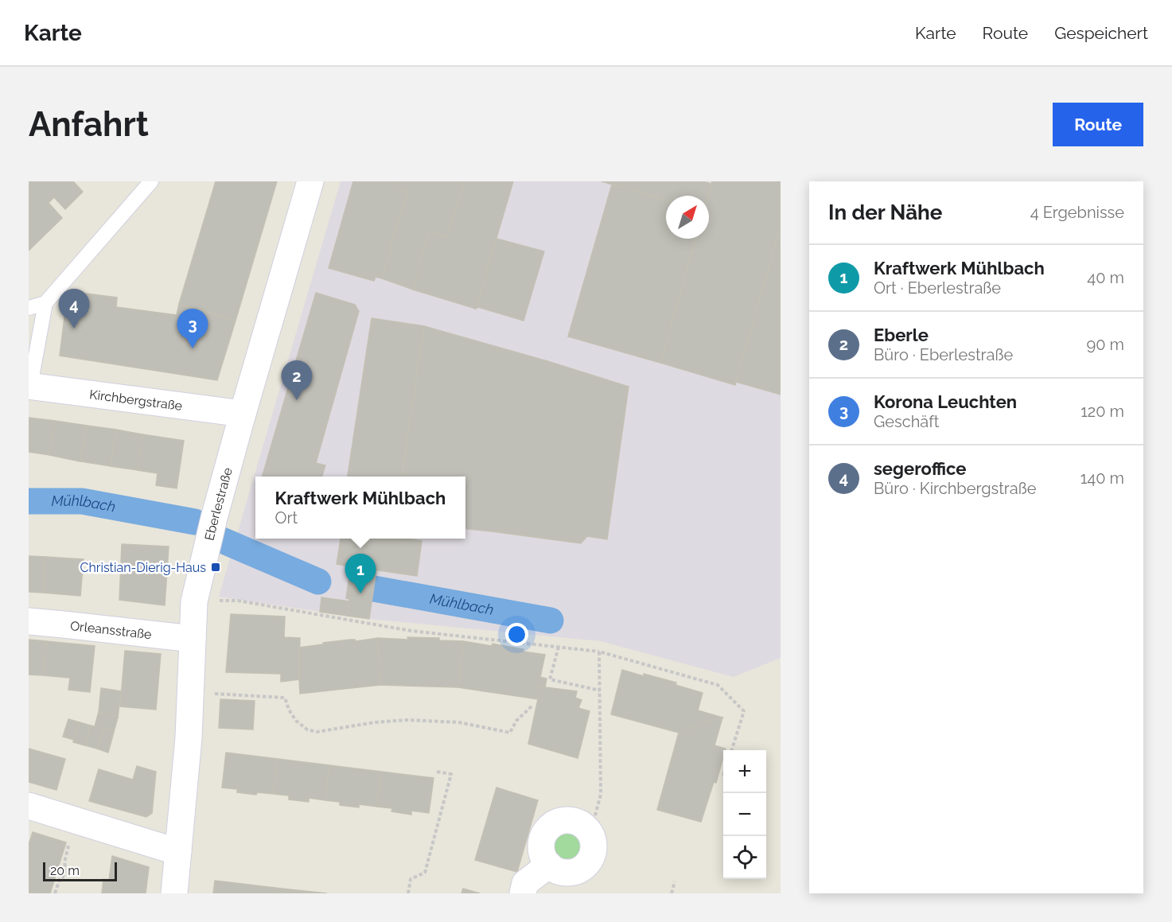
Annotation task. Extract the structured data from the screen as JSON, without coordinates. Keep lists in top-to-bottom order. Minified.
{"streets":{"street":["Kirchbergstraße","Eberlestraße","Orleansstraße"]},"crossings":[["Kirchbergstraße","Eberlestraße"],["Eberlestraße","Orleansstraße"]],"water":["Mühlbach"],"places":{"transit":["Christian-Dierig-Haus"]},"scale_bar":"20 m","north":"top right","page":{"header":"Karte","nav":["Karte","Route","Gespeichert"],"buttons":"Route","title":"Anfahrt","heading":["In der Nähe","4 Ergebnisse"],"list":[{"mark":"1","name":"Kraftwerk Mühlbach","note":"Ort · Eberlestraße","value":"40 m"},{"mark":"2","name":"Eberle","note":"Büro · Eberlestraße","value":"90 m"},{"mark":"3","name":"Korona Leuchten","note":"Geschäft","value":"120 m"},{"mark":"4","name":"segeroffice","note":"Büro · Kirchbergstraße","value":"140 m"}],"pins":["4","3","2","1"],"popup":["Kraftwerk Mühlbach","Ort"],"map_buttons":["+","−"],"scale":"20 m"}}
